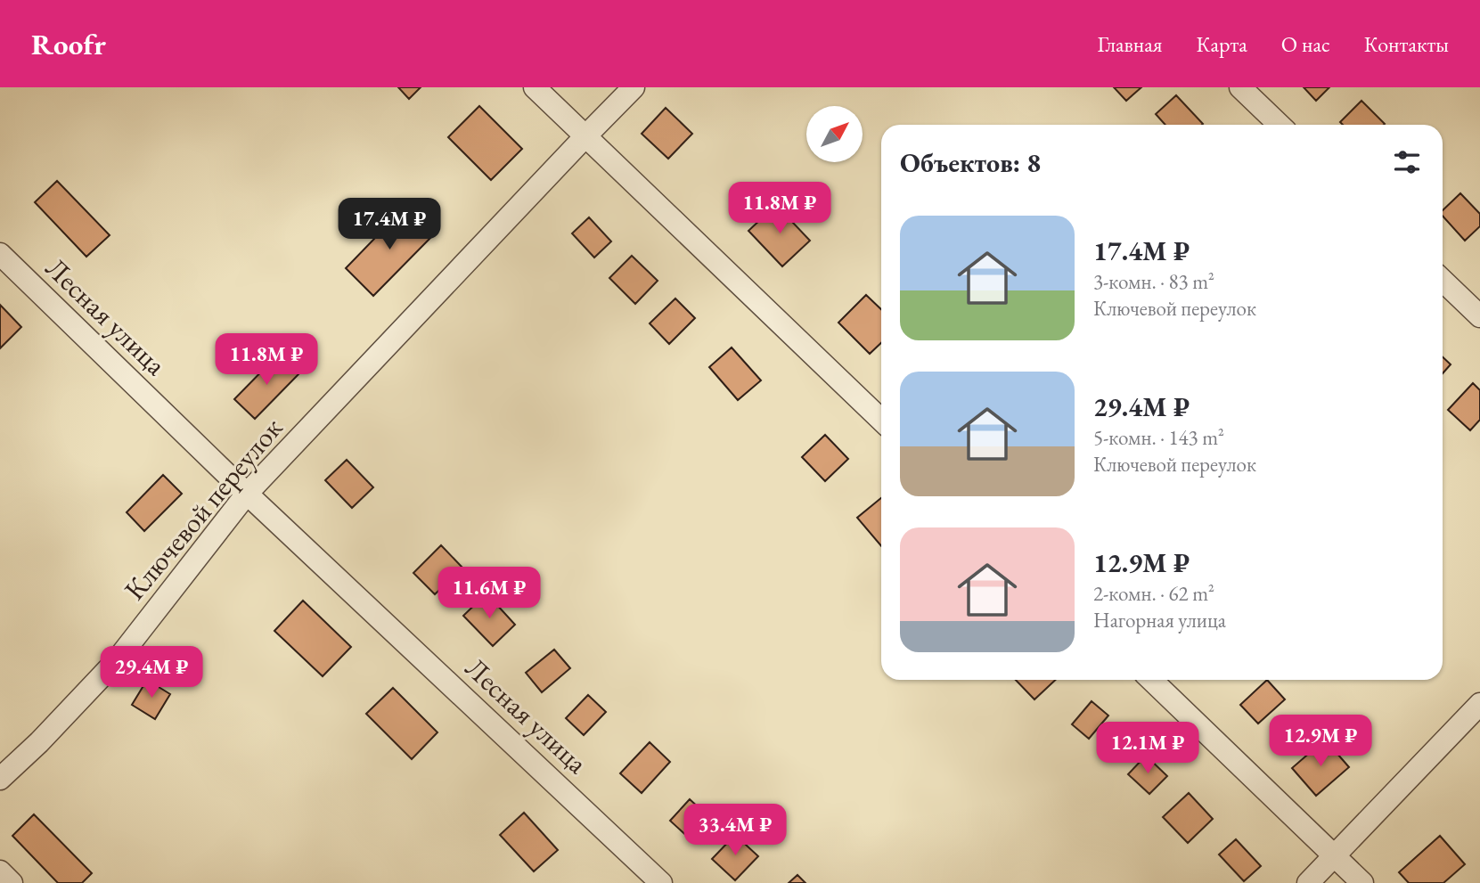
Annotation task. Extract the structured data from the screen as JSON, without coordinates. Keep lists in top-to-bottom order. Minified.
{"streets":{"street":["Лесная улица","Ключевой переулок"]},"crossings":[["Лесная улица","Ключевой переулок"]],"north":"top right","page":{"header":"Roofr","nav":["Главная","Карта","О нас","Контакты"],"heading":"Объектов: 8","price":["11.8M ₽","17.4M ₽","11.8M ₽","11.6M ₽","29.4M ₽","12.9M ₽","12.1M ₽","33.4M ₽"],"list":[{"name":"17.4M ₽","note":"3-комн. · 83 m² · Ключевой переулок"},{"name":"29.4M ₽","note":"5-комн. · 143 m² · Ключевой переулок"},{"name":"12.9M ₽","note":"2-комн. · 62 m² · Нагорная улица"}]}}
